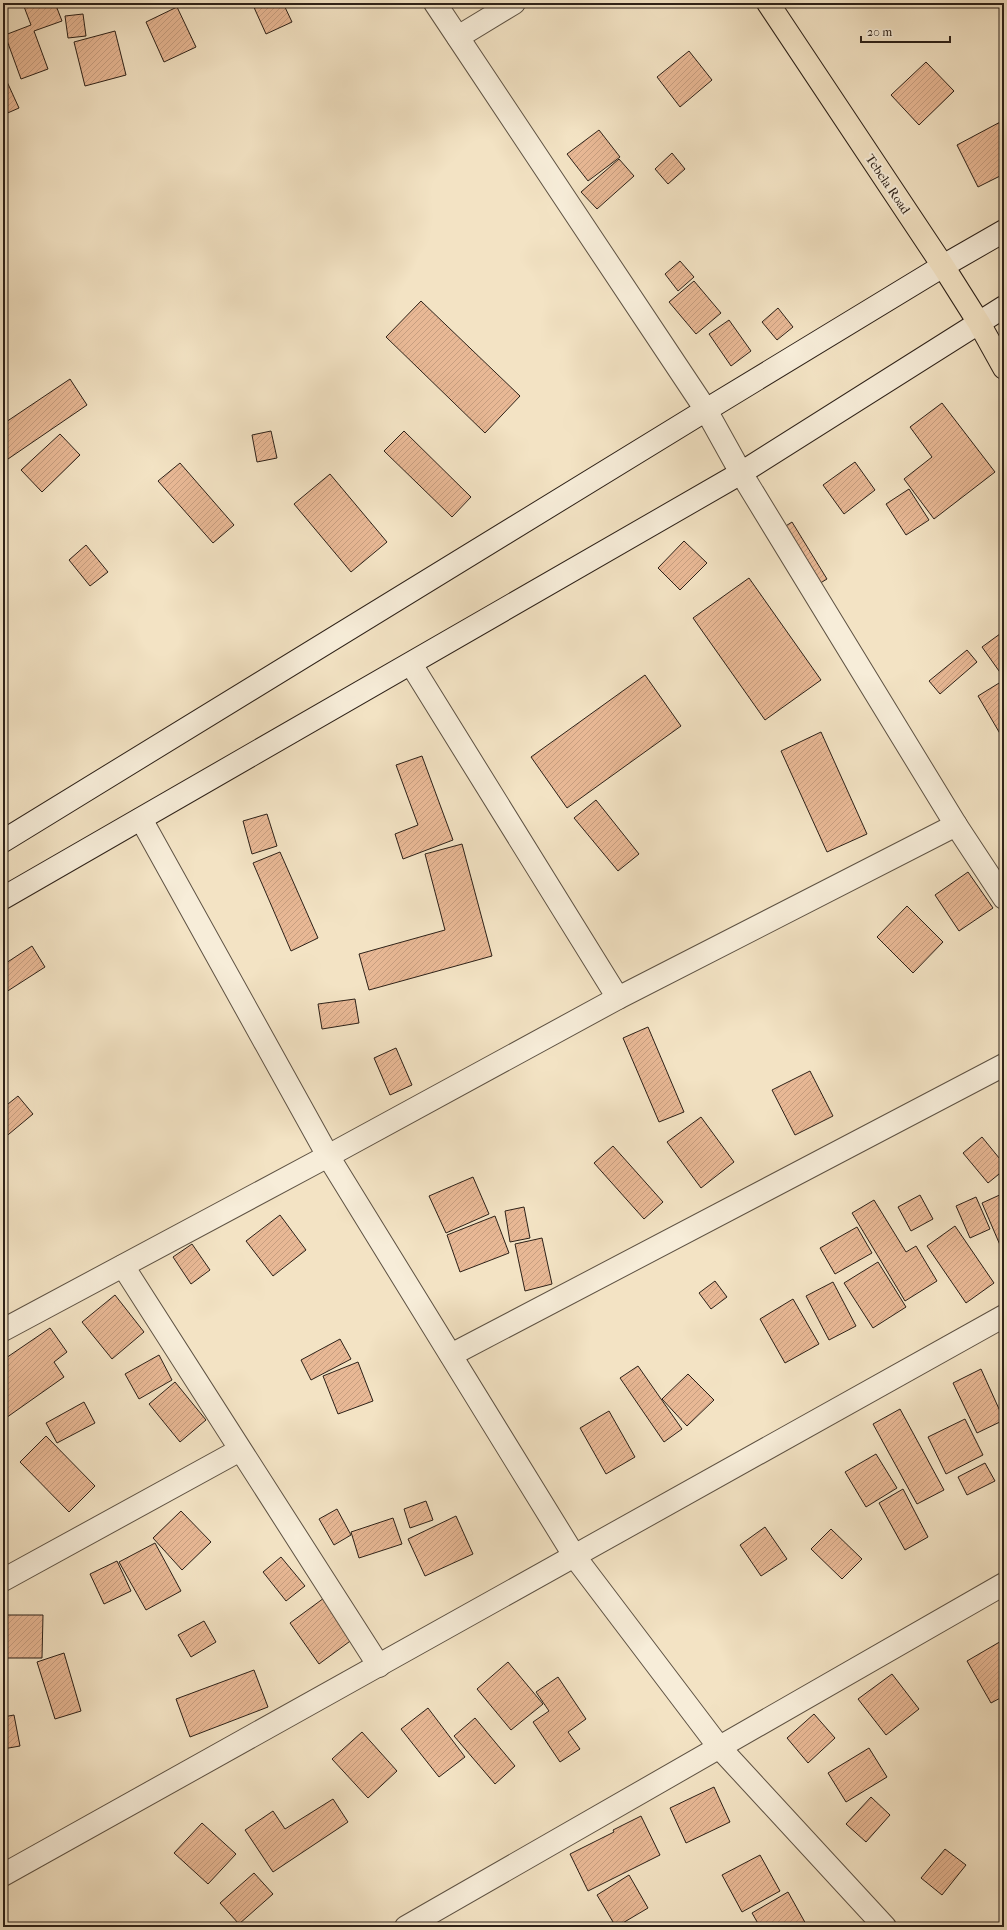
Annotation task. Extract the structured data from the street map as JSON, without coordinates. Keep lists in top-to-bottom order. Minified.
{"streets":{"main road":["Tebela Road"]},"scale_bar":"20 m"}
